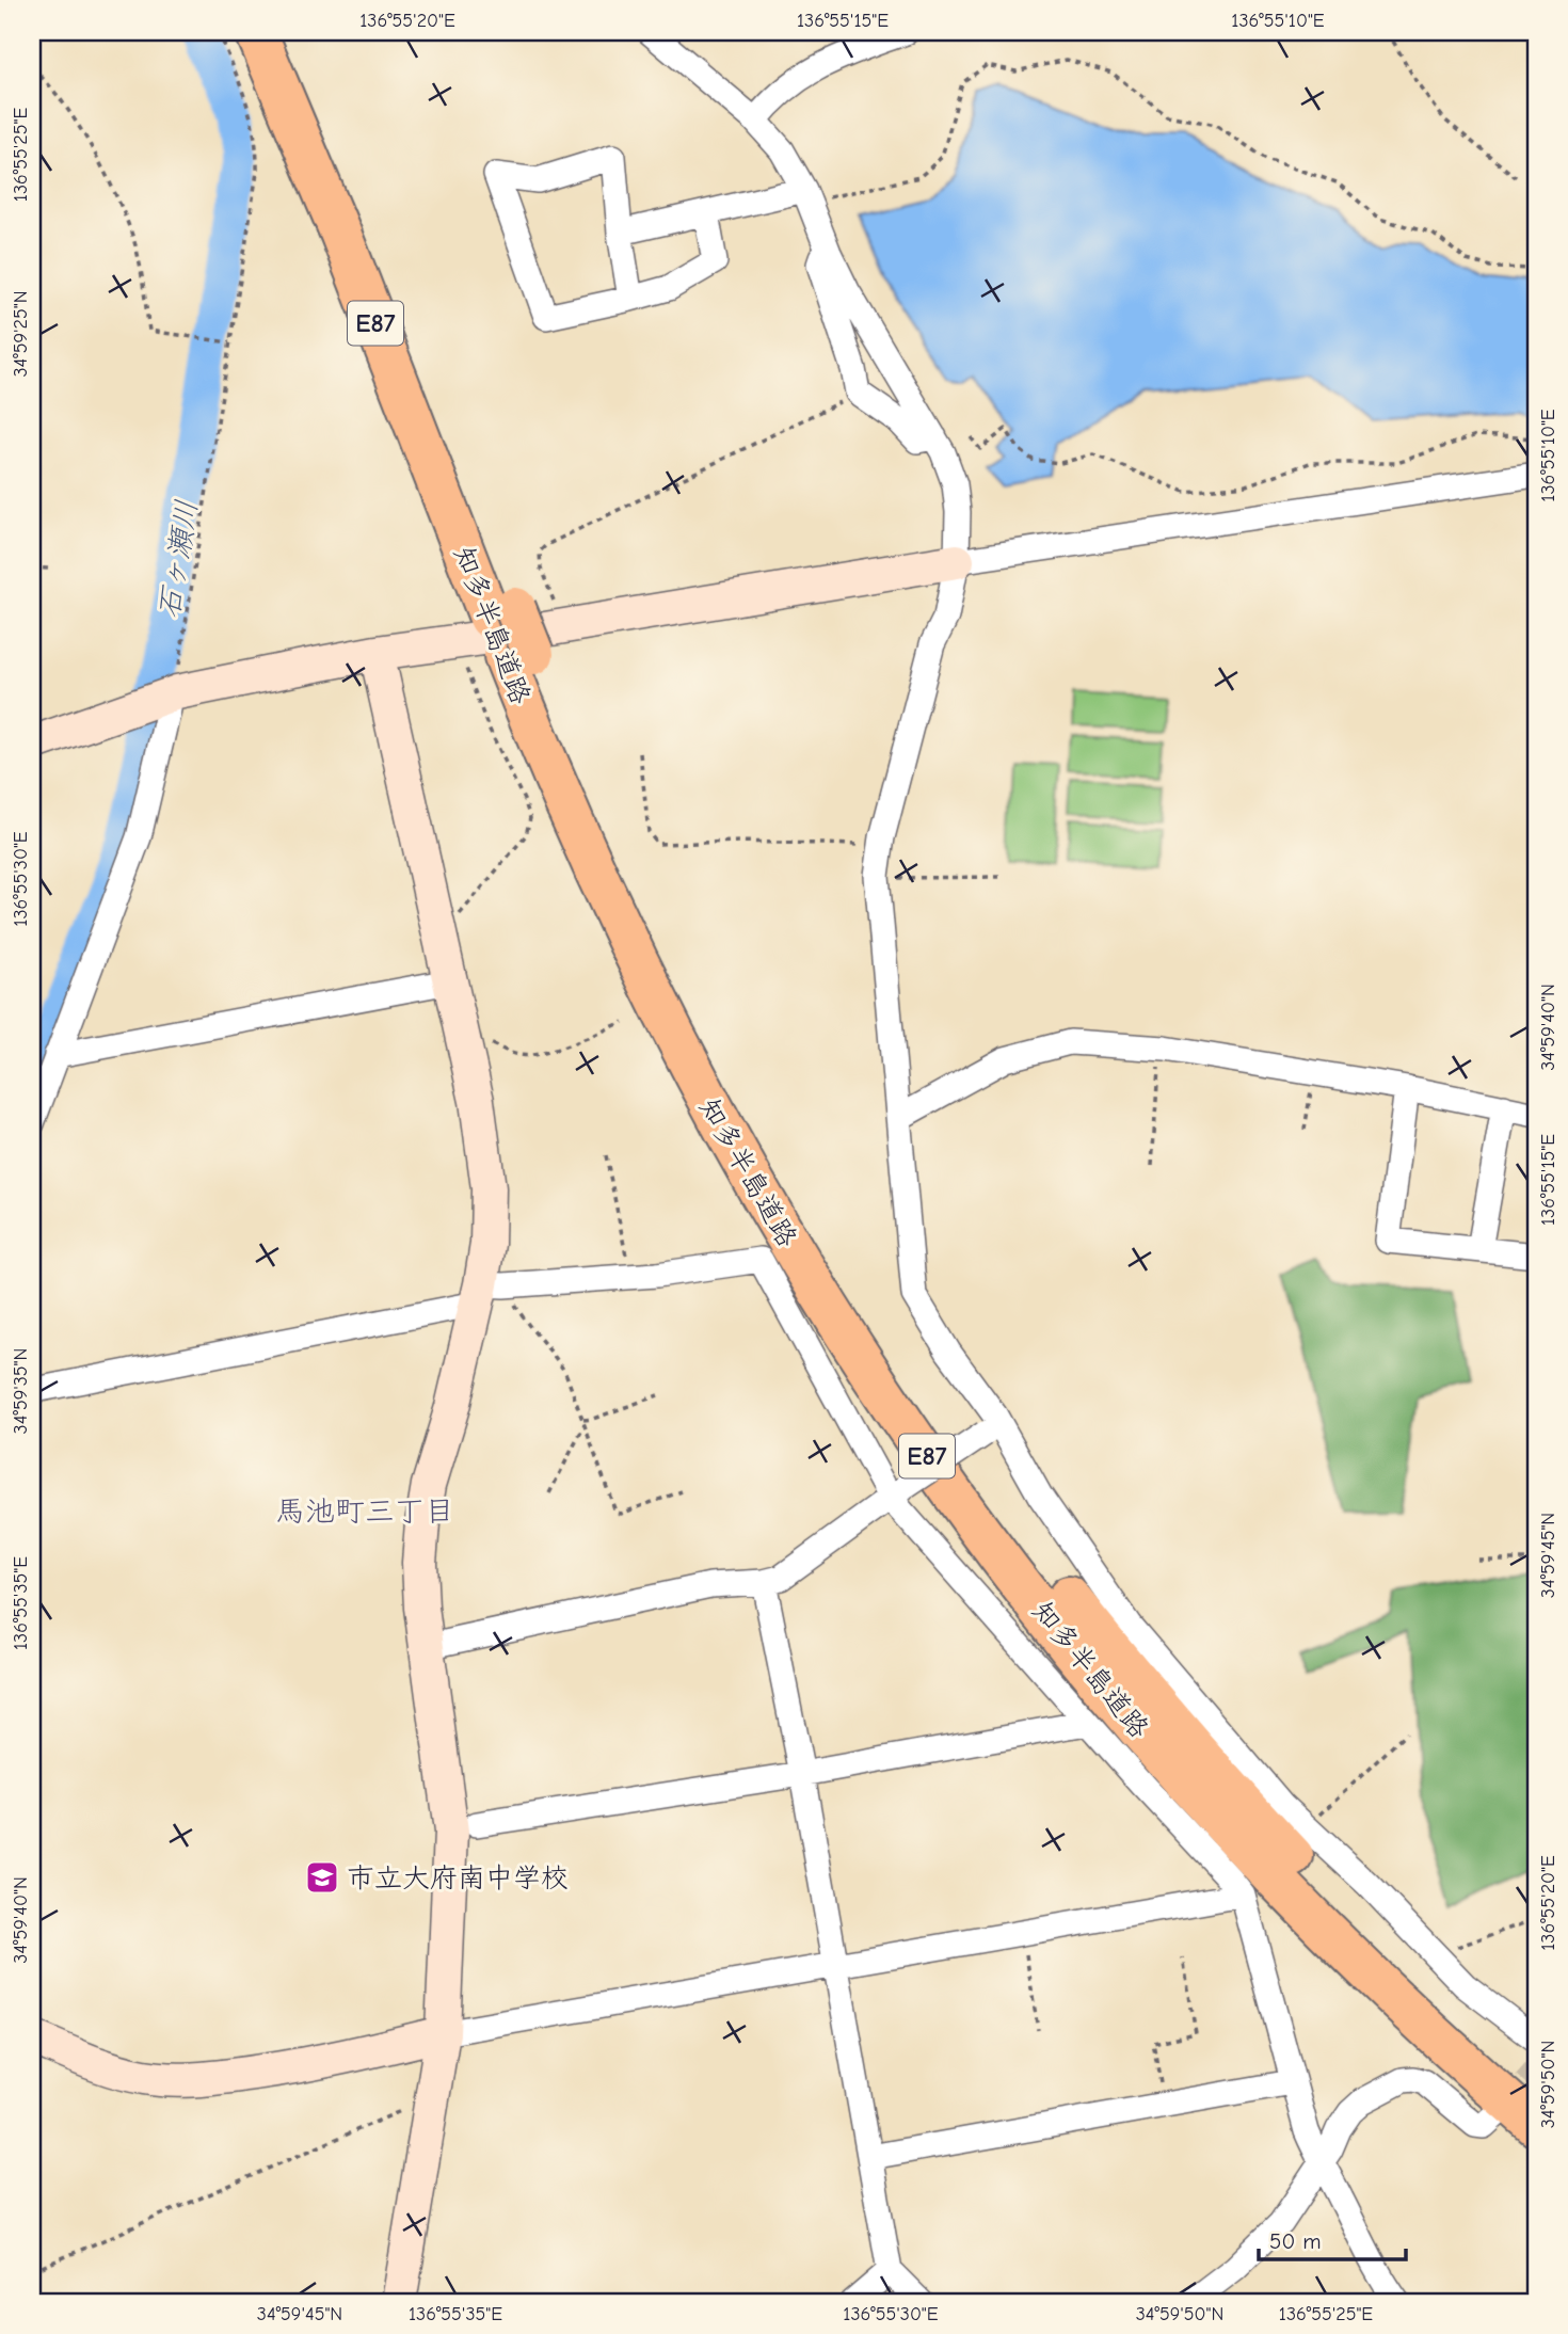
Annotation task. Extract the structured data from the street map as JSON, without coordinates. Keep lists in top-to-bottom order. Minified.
{"streets":{"highway":["E87","知多半島道路"]},"districts":["馬池町三丁目"],"water":["石ヶ瀬川"],"places":{"school or university":["市立大府南中学校"]},"scale_bar":"50 m","coordinates":["136°55'20\"E","136°55'15\"E","136°55'10\"E","136°55'25\"E","34°59'25\"N","136°55'30\"E","34°59'40\"N","34°59'35\"N","34°59'45\"N","136°55'35\"E","34°59'50\"N"]}
